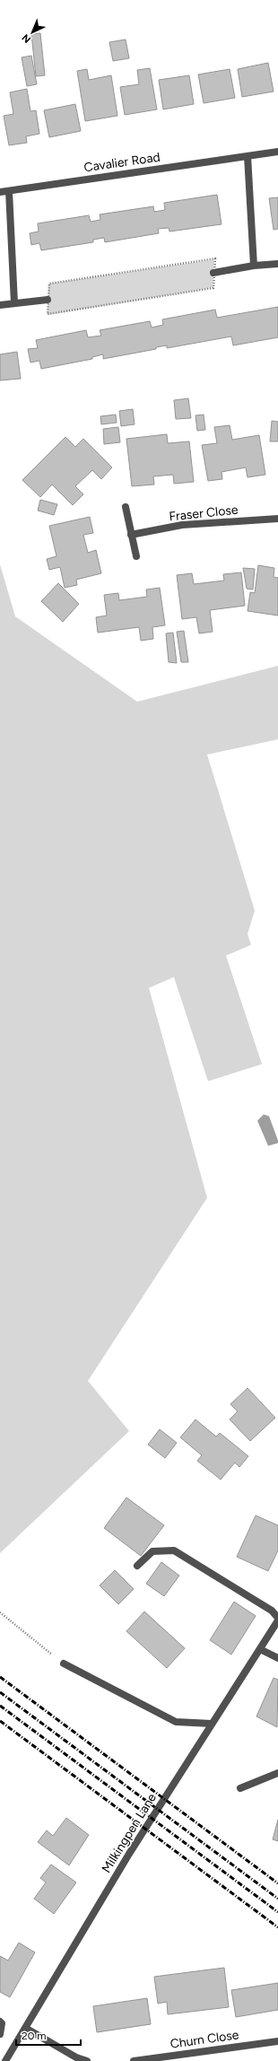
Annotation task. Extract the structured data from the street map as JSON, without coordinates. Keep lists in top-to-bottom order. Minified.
{"streets":{"street":["Cavalier Road","Fraser Close","Milkingpen Lane","Churn Close"]},"scale_bar":"20 m","north":"bottom left"}
